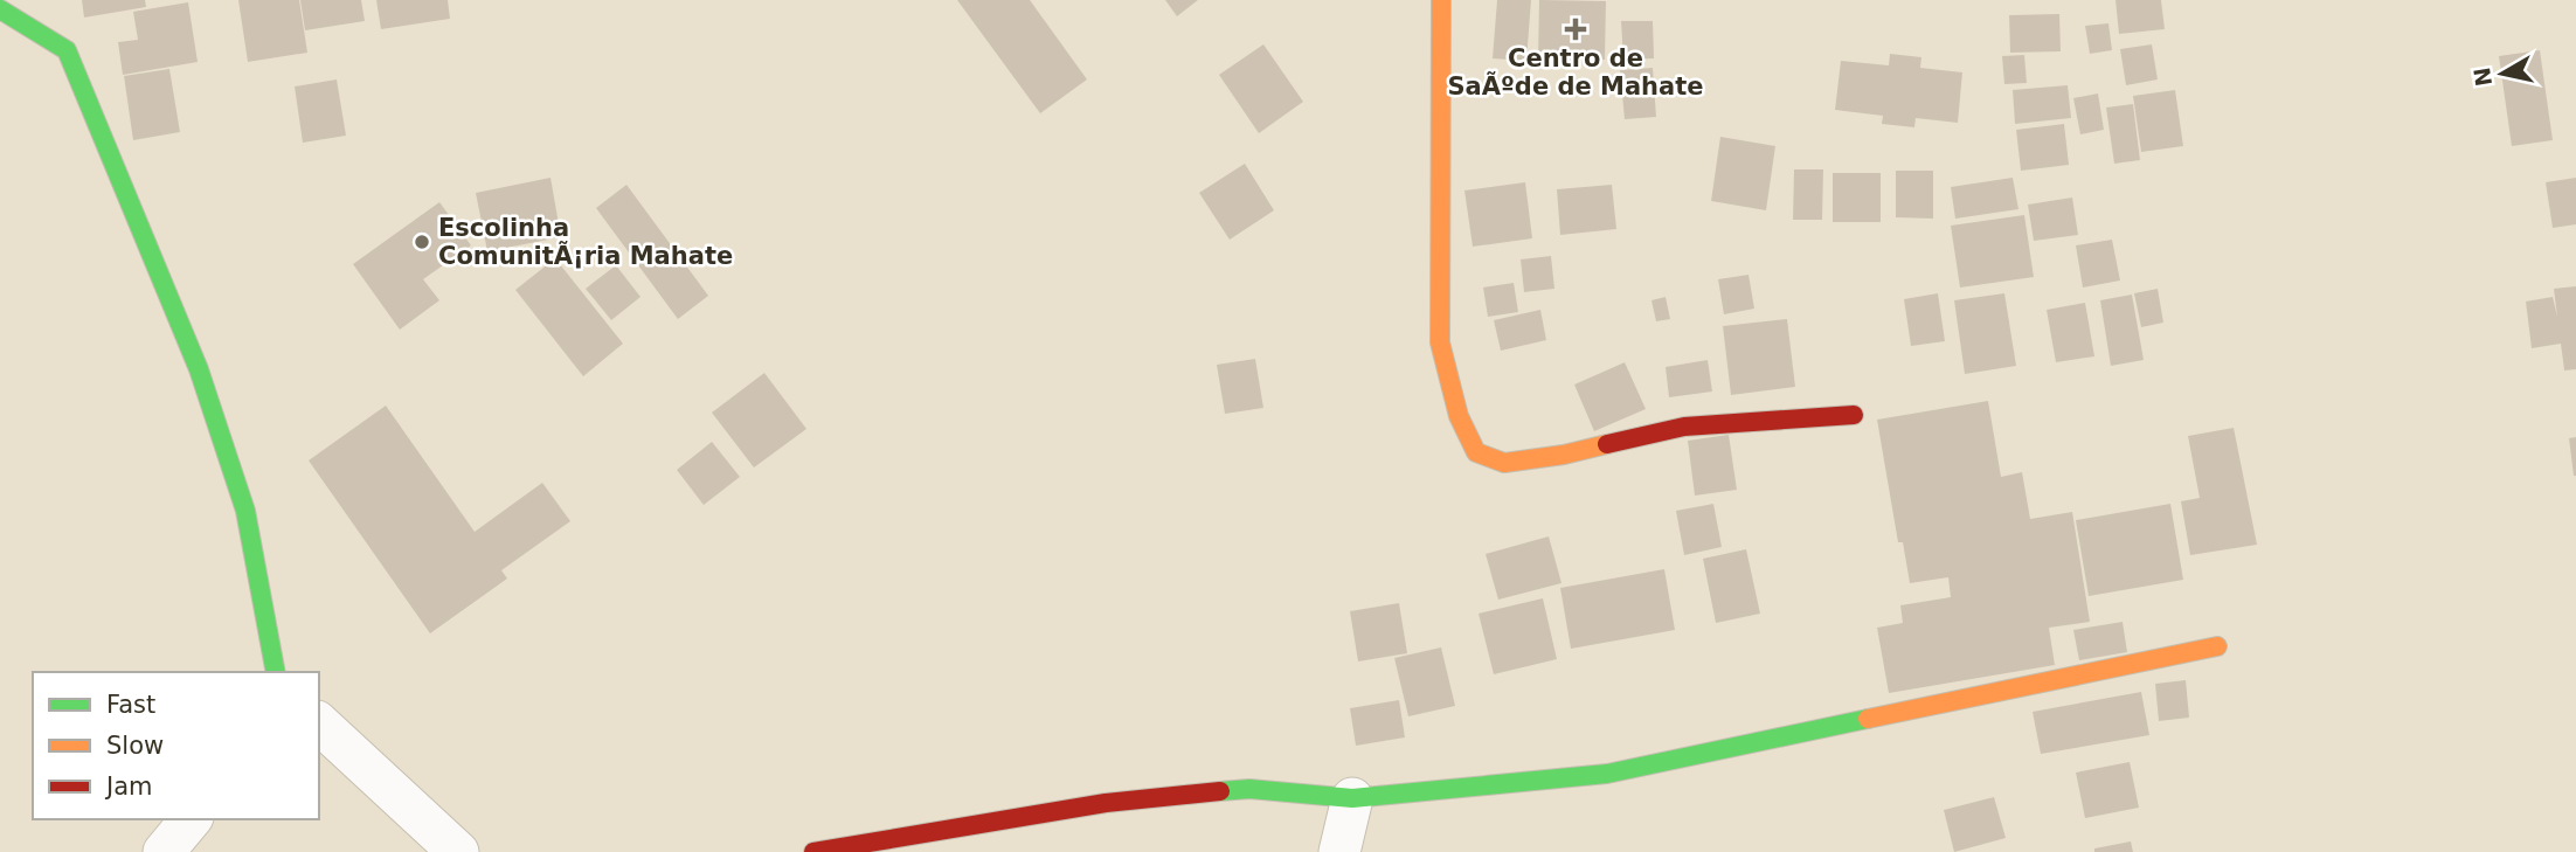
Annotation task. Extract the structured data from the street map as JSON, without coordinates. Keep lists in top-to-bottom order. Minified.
{"places":{"health":["Centro de SaÃºde de Mahate"],"other":["Escolinha ComunitÃ¡ria Mahate"]},"legend":["Fast","Slow","Jam"],"north":"left"}
